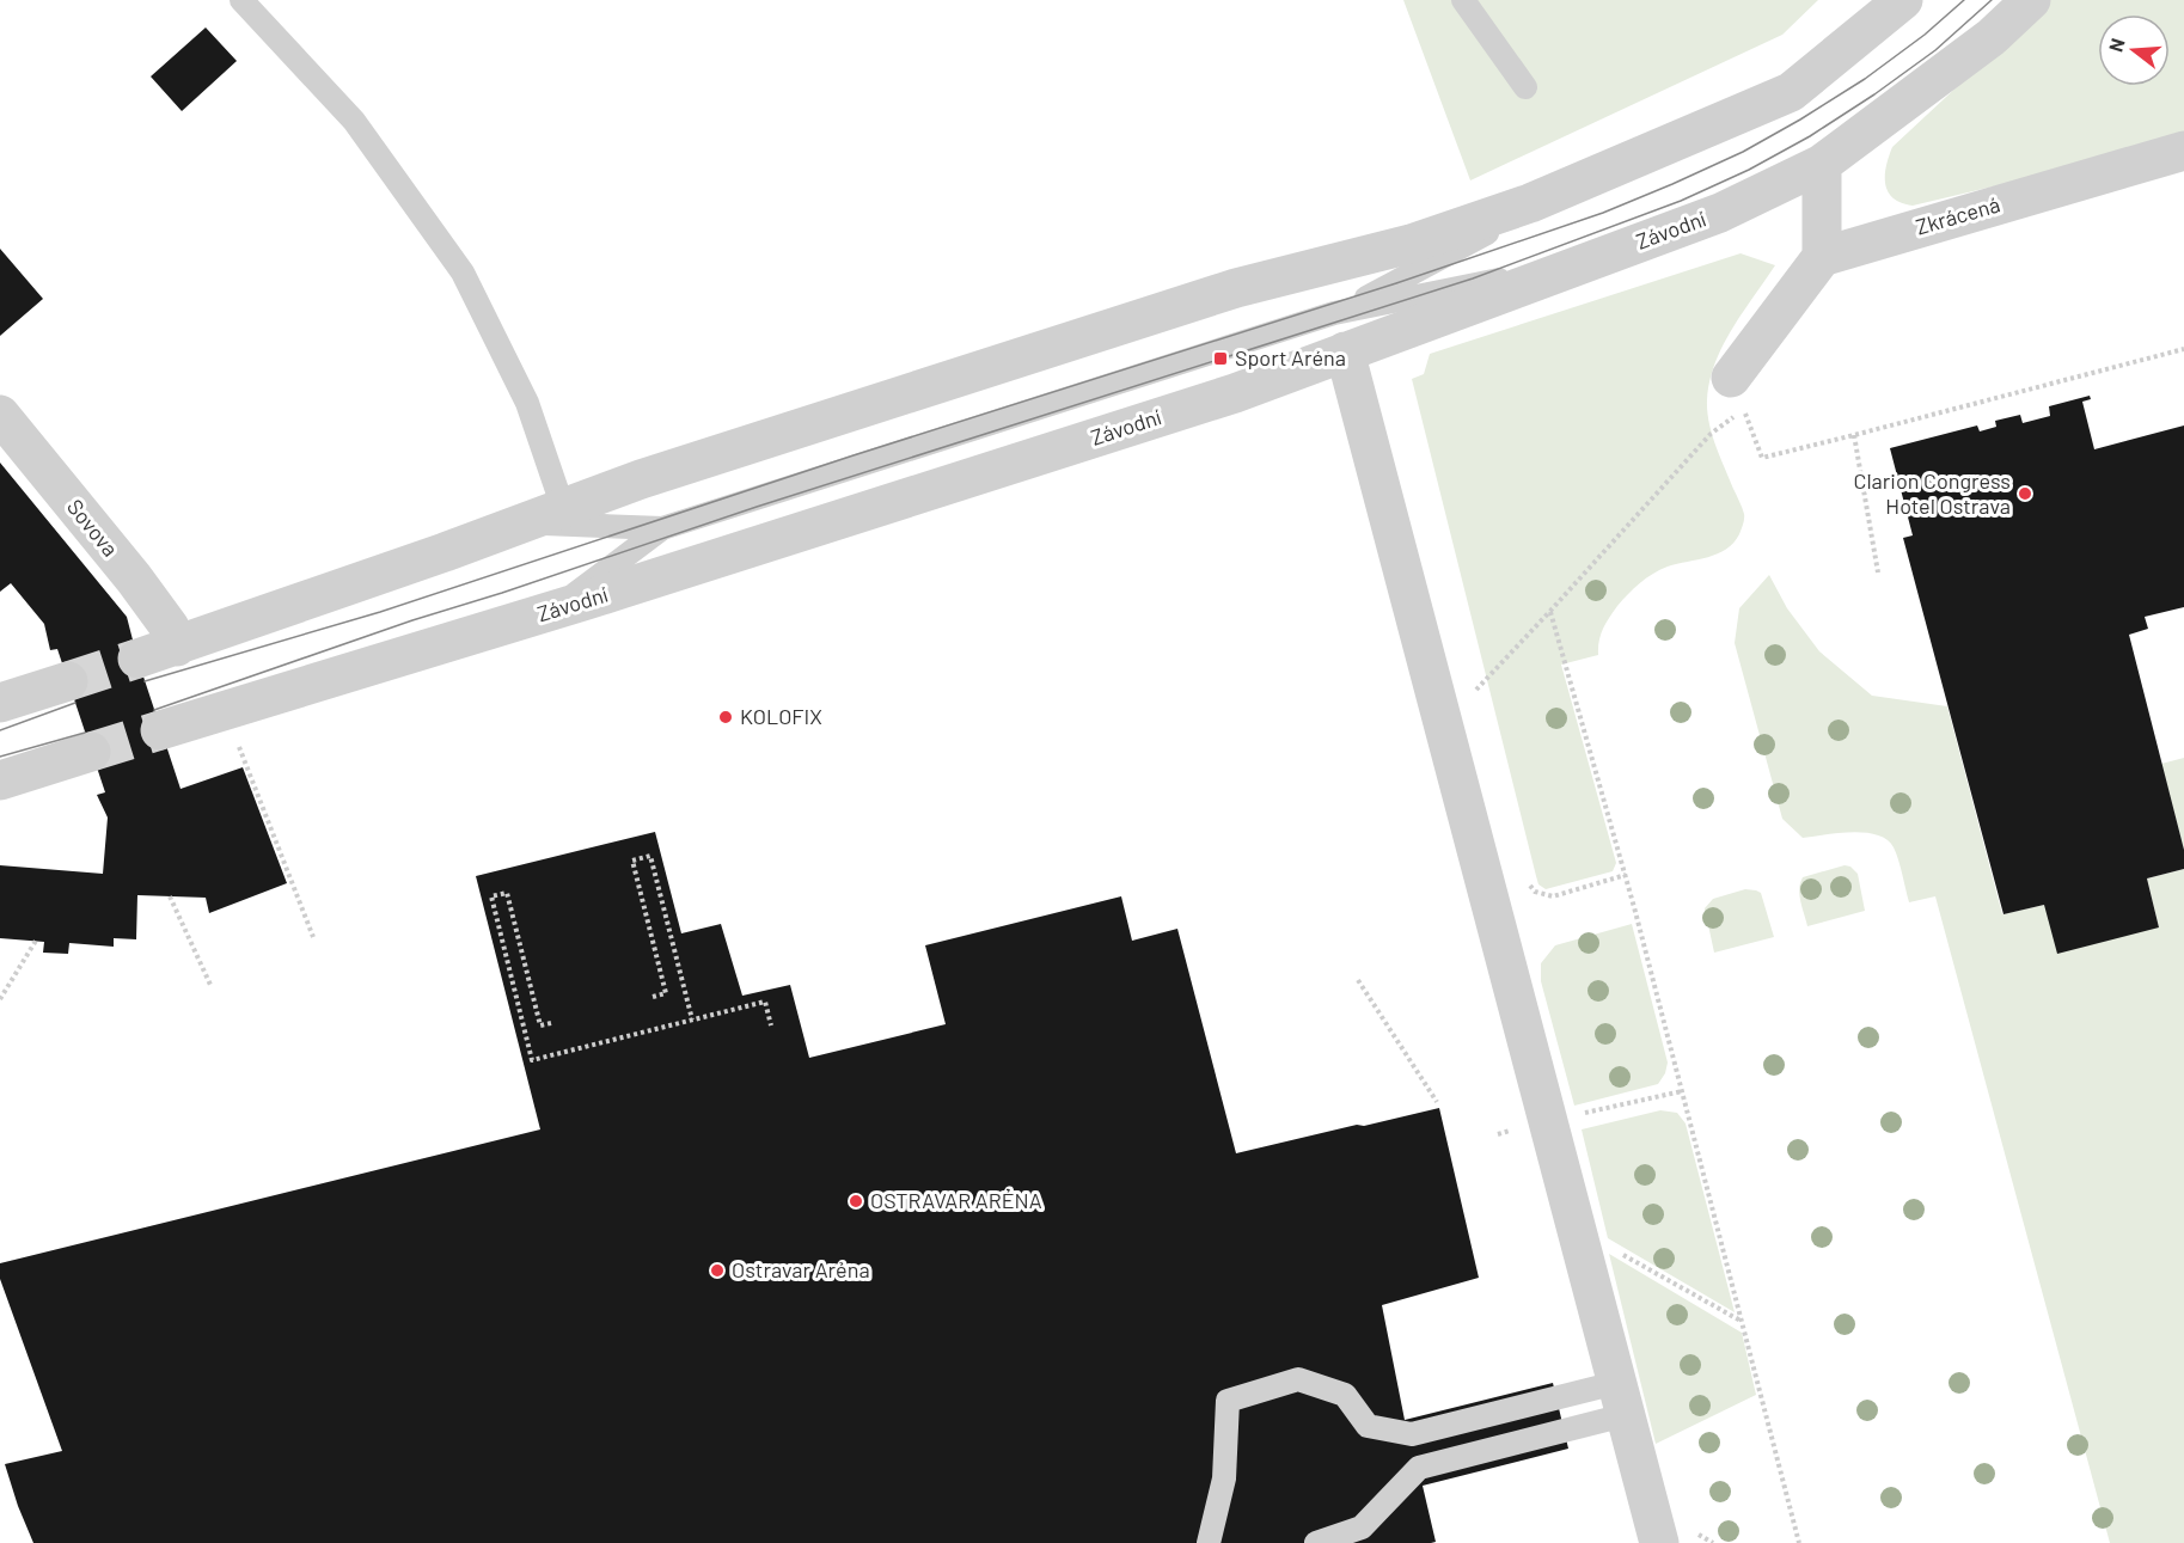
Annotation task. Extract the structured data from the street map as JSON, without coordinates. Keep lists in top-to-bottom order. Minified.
{"streets":{"street":["Zkrácená","Závodní","Sovova"]},"places":{"transit":["Sport Aréna"],"other":["Clarion Congress Hotel Ostrava","KOLOFIX","OSTRAVAR ARÉNA","Ostravar Aréna"]},"north":"left"}
